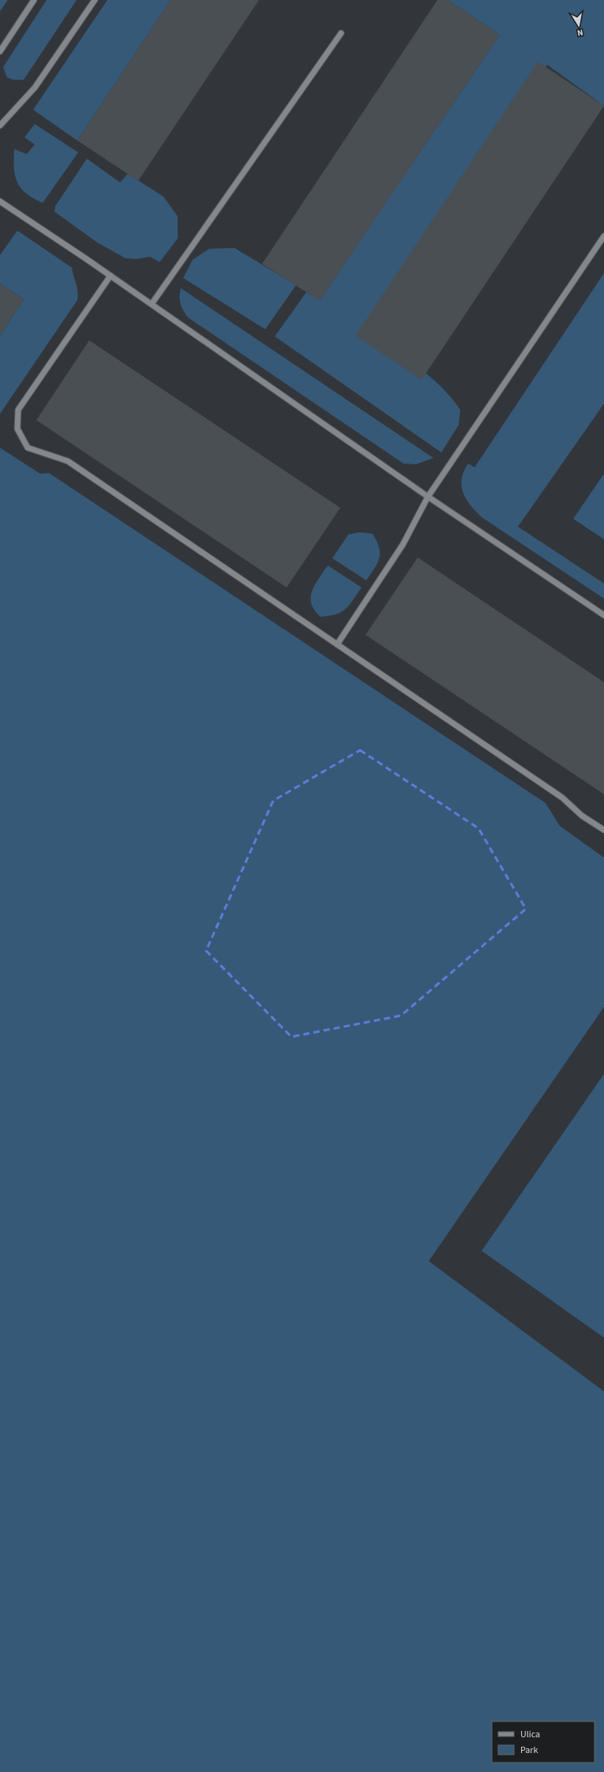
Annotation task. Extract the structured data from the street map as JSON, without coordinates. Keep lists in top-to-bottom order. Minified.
{"legend":["Ulica","Park"],"north":"bottom"}
